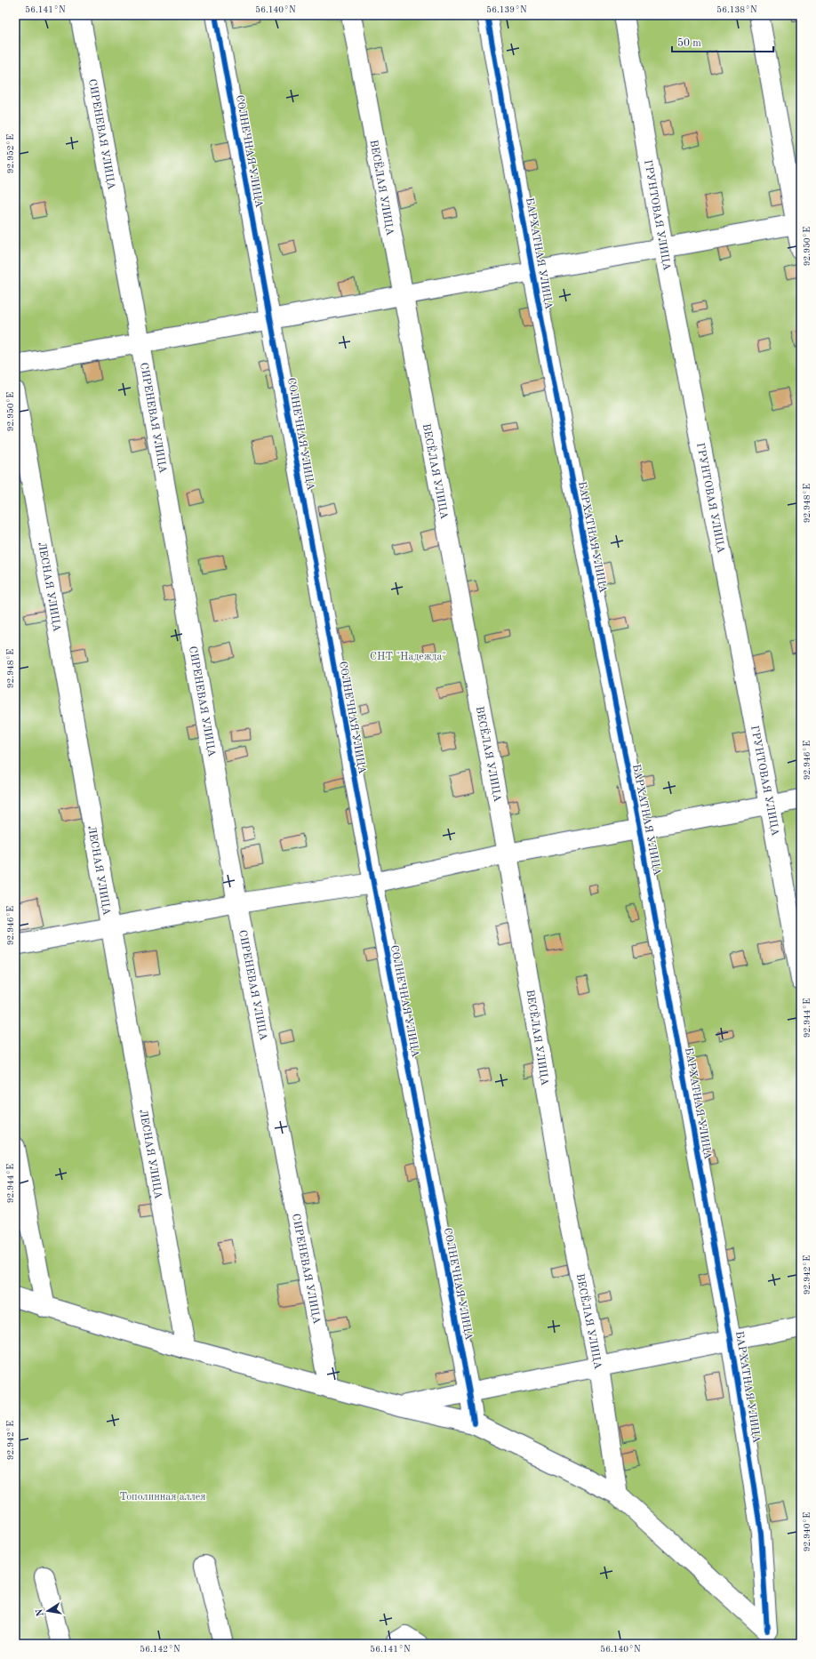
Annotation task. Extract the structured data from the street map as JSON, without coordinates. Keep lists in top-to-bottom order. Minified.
{"streets":{"street":["СИРЕНЕВАЯ УЛИЦА","СОЛНЕЧНАЯ УЛИЦА","ВЕСЁЛАЯ УЛИЦА","ГРУНТОВАЯ УЛИЦА","БАРХАТНАЯ УЛИЦА","ЛЕСНАЯ УЛИЦА"]},"crossings":[["ВЕСЁЛАЯ УЛИЦА","БАРХАТНАЯ УЛИЦА"]],"parks":["СНТ \"Надежда\"","Тополинная аллея"],"scale_bar":"50 m","north":"left","coordinates":["56.141°N","56.140°N","56.139°N","56.138°N","92.952°E","92.950°E","92.948°E","92.946°E","92.944°E","92.942°E","92.940°E","56.142°N"]}
